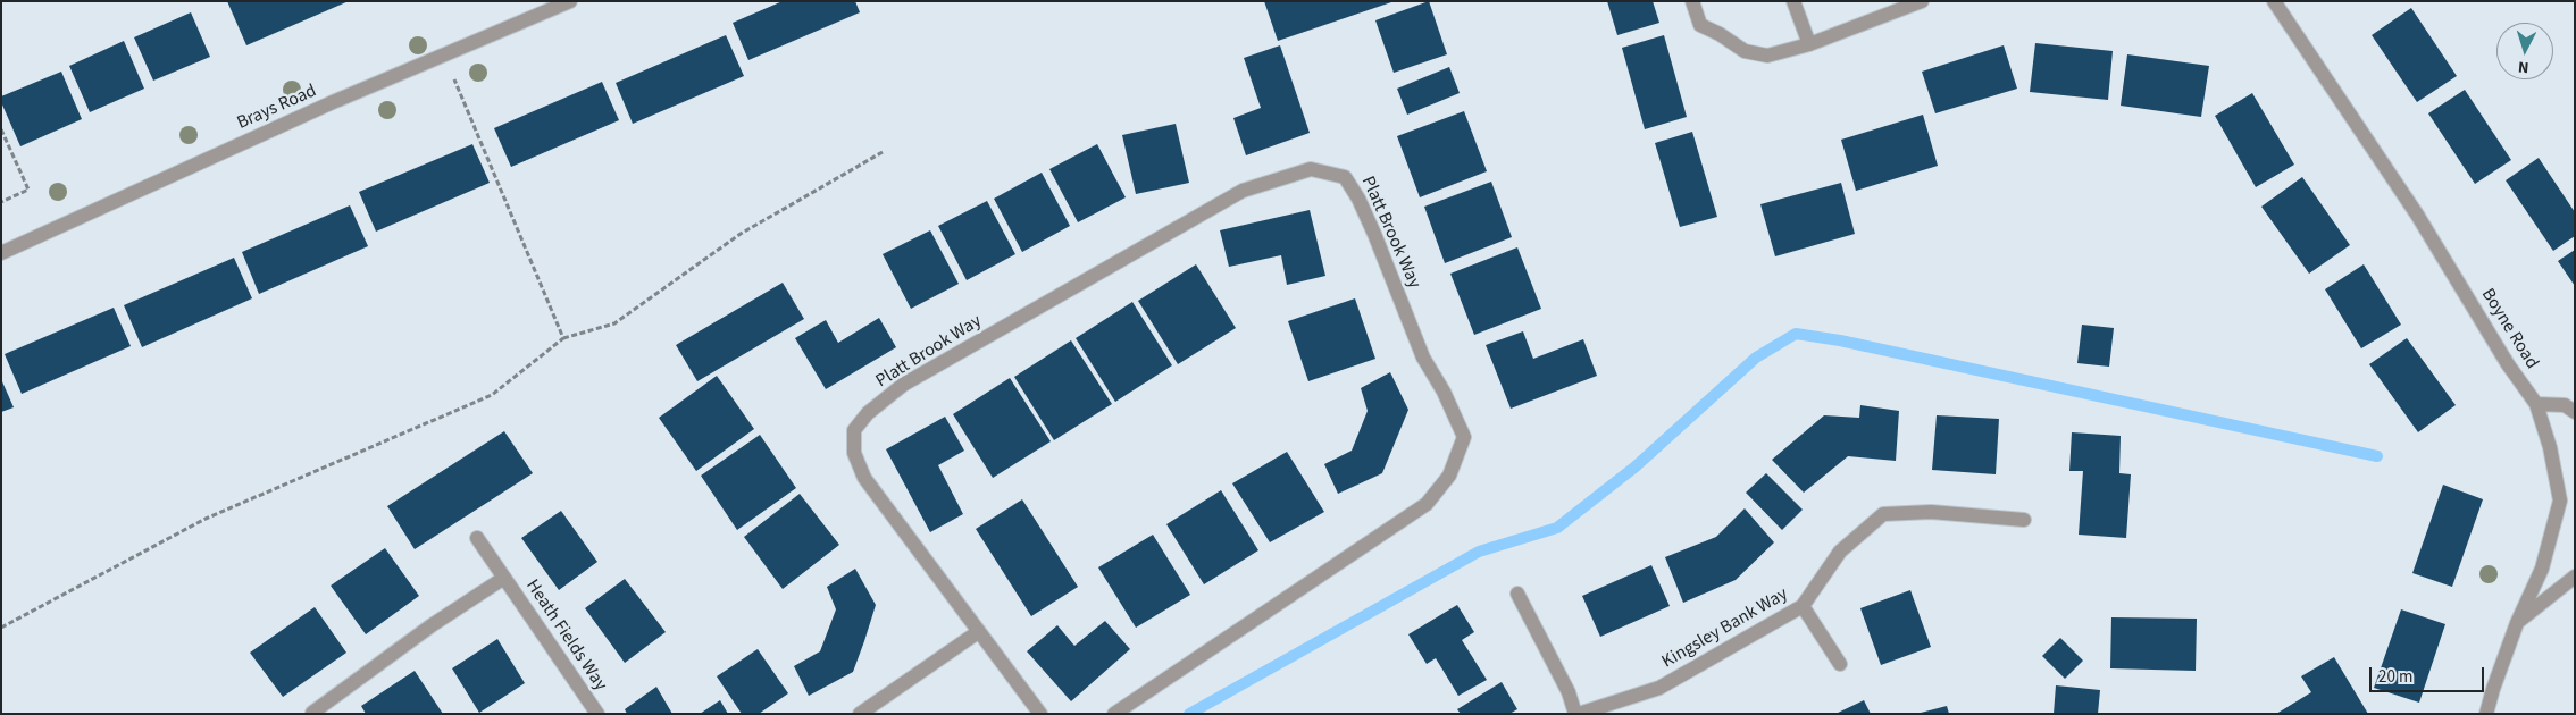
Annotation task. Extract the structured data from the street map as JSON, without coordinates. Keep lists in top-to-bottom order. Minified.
{"streets":{"street":["Brays Road","Platt Brook Way","Boyne Road","Kingsley Bank Way","Heath Fields Way"]},"scale_bar":"20 m","north":"bottom"}
